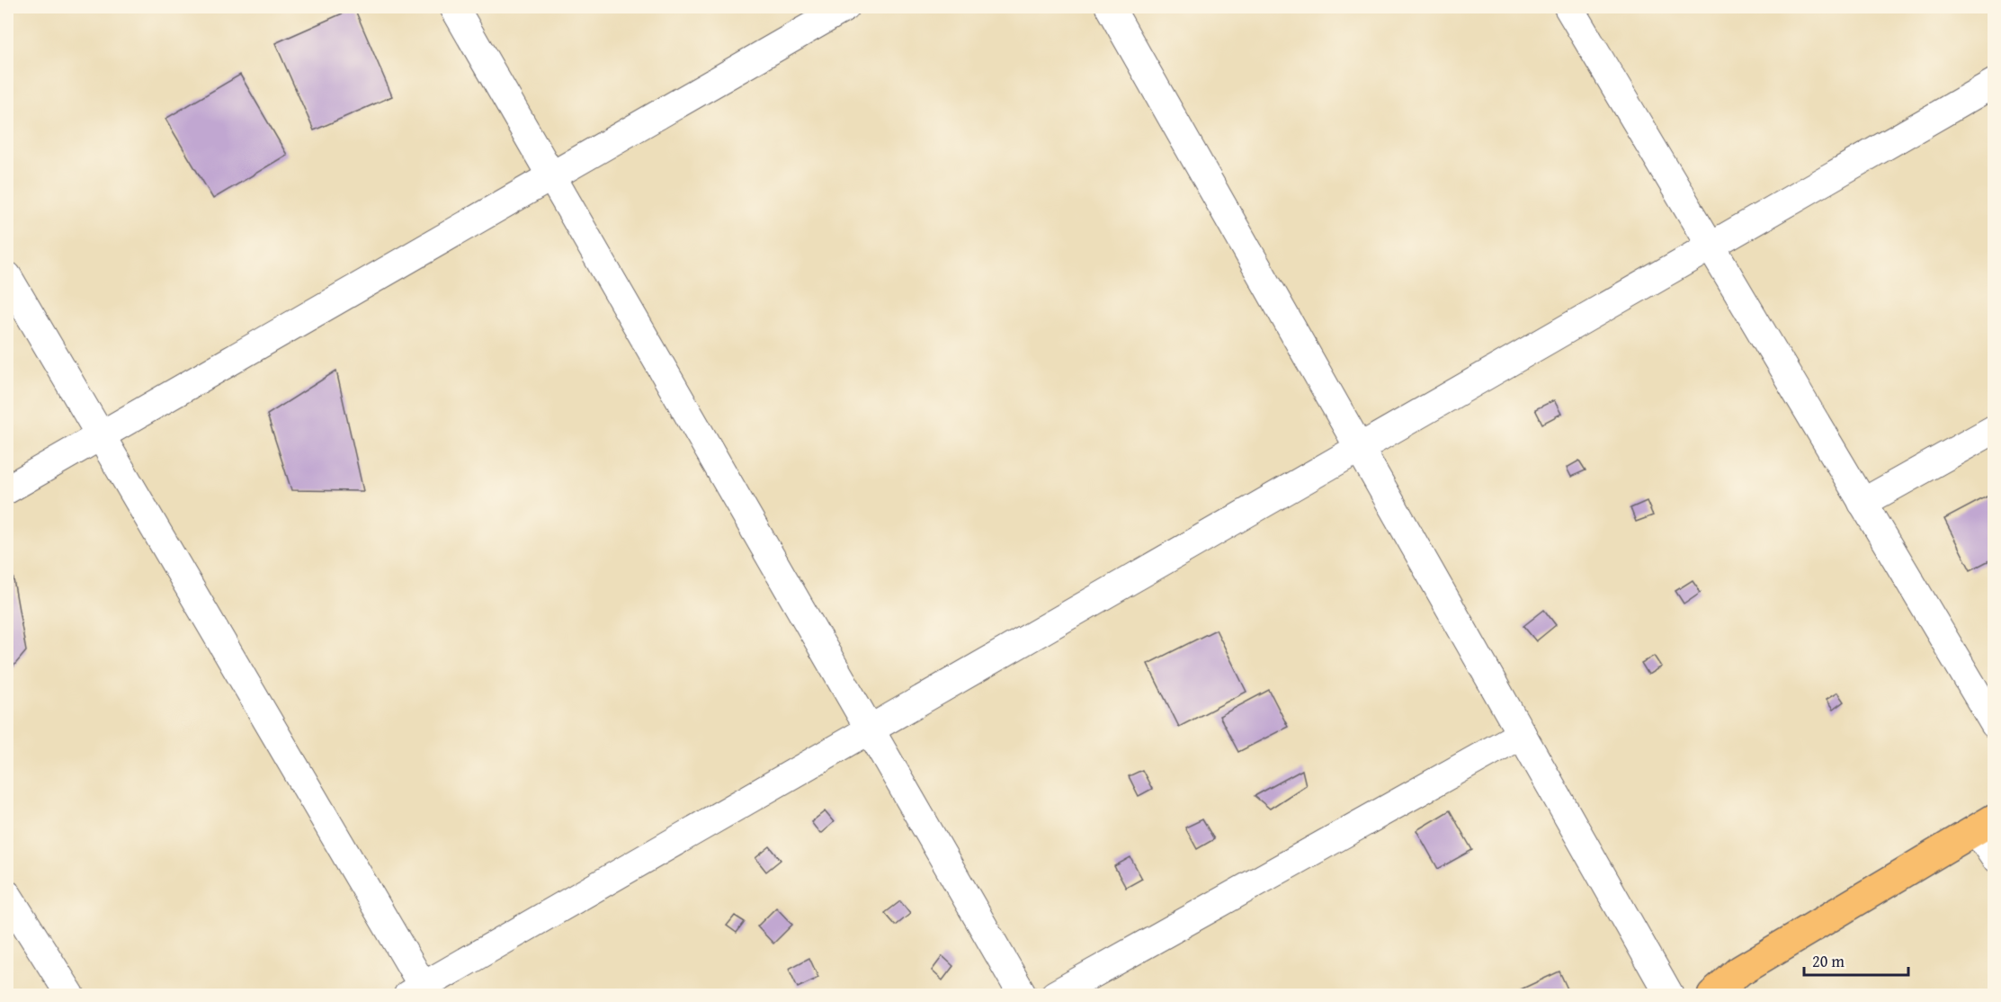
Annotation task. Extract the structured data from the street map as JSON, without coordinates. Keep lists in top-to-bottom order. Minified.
{"scale_bar":"20 m"}
